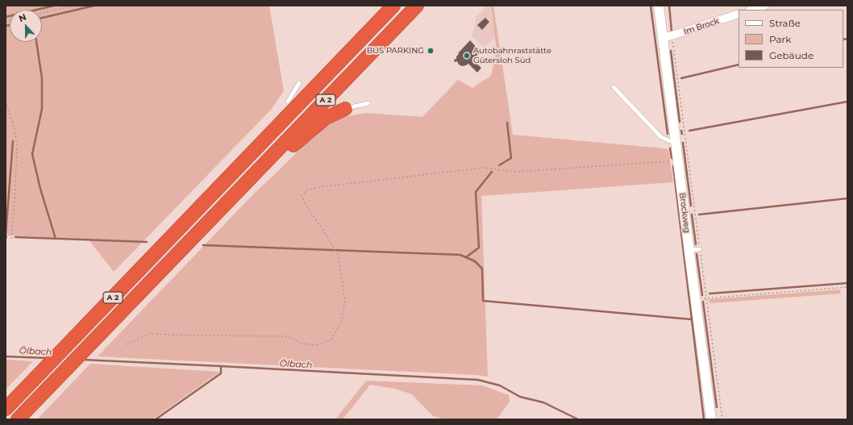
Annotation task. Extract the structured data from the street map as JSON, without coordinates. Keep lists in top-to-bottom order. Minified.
{"streets":{"highway":["A 2"],"street":["Im Brock","Brockweg"]},"crossings":[["Im Brock","Brockweg"]],"water":["Ölbach"],"places":["BUS PARKING","Autobahnraststätte Gütersloh Süd"],"legend":["Straße","Park","Gebäude"],"north":"top"}
